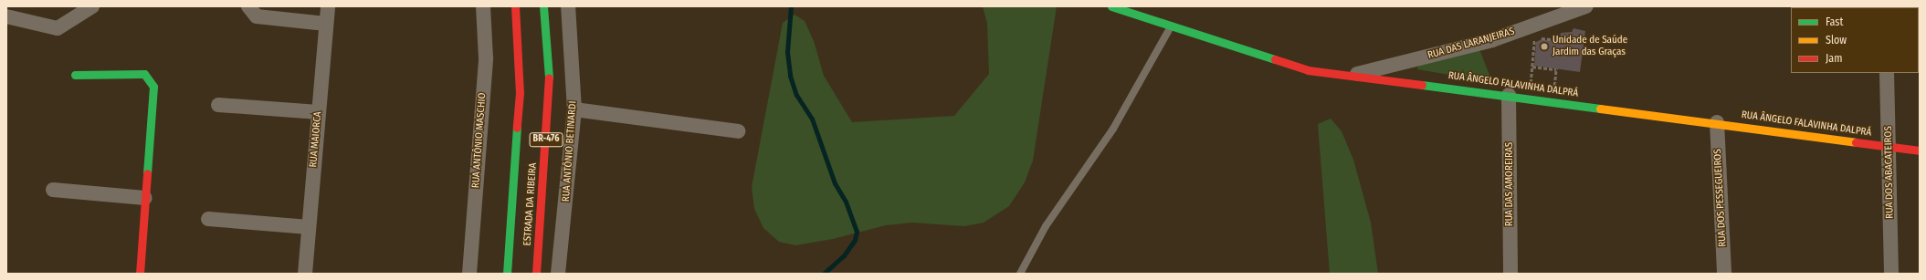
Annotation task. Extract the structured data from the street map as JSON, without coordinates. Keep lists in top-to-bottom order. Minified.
{"streets":{"street":["RUA DAS LARANJEIRAS","RUA ÂNGELO FALAVINHA DALPRÁ","RUA MAIORCA","BR-476","RUA ANTÔNIO MASCHIO","RUA ANTÔNIO BETINARDI","RUA DOS ABACATEIROS","RUA DAS AMOREIRAS","RUA DOS PESSEGUEIROS","ESTRADA DA RIBEIRA"]},"crossings":[["RUA DAS LARANJEIRAS","RUA ÂNGELO FALAVINHA DALPRÁ"],["RUA ÂNGELO FALAVINHA DALPRÁ","RUA DOS ABACATEIROS"],["RUA ÂNGELO FALAVINHA DALPRÁ","RUA DAS AMOREIRAS"],["RUA ÂNGELO FALAVINHA DALPRÁ","RUA DOS PESSEGUEIROS"]],"places":["Unidade de Saúde Jardim das Graças"],"legend":["Fast","Slow","Jam"]}
